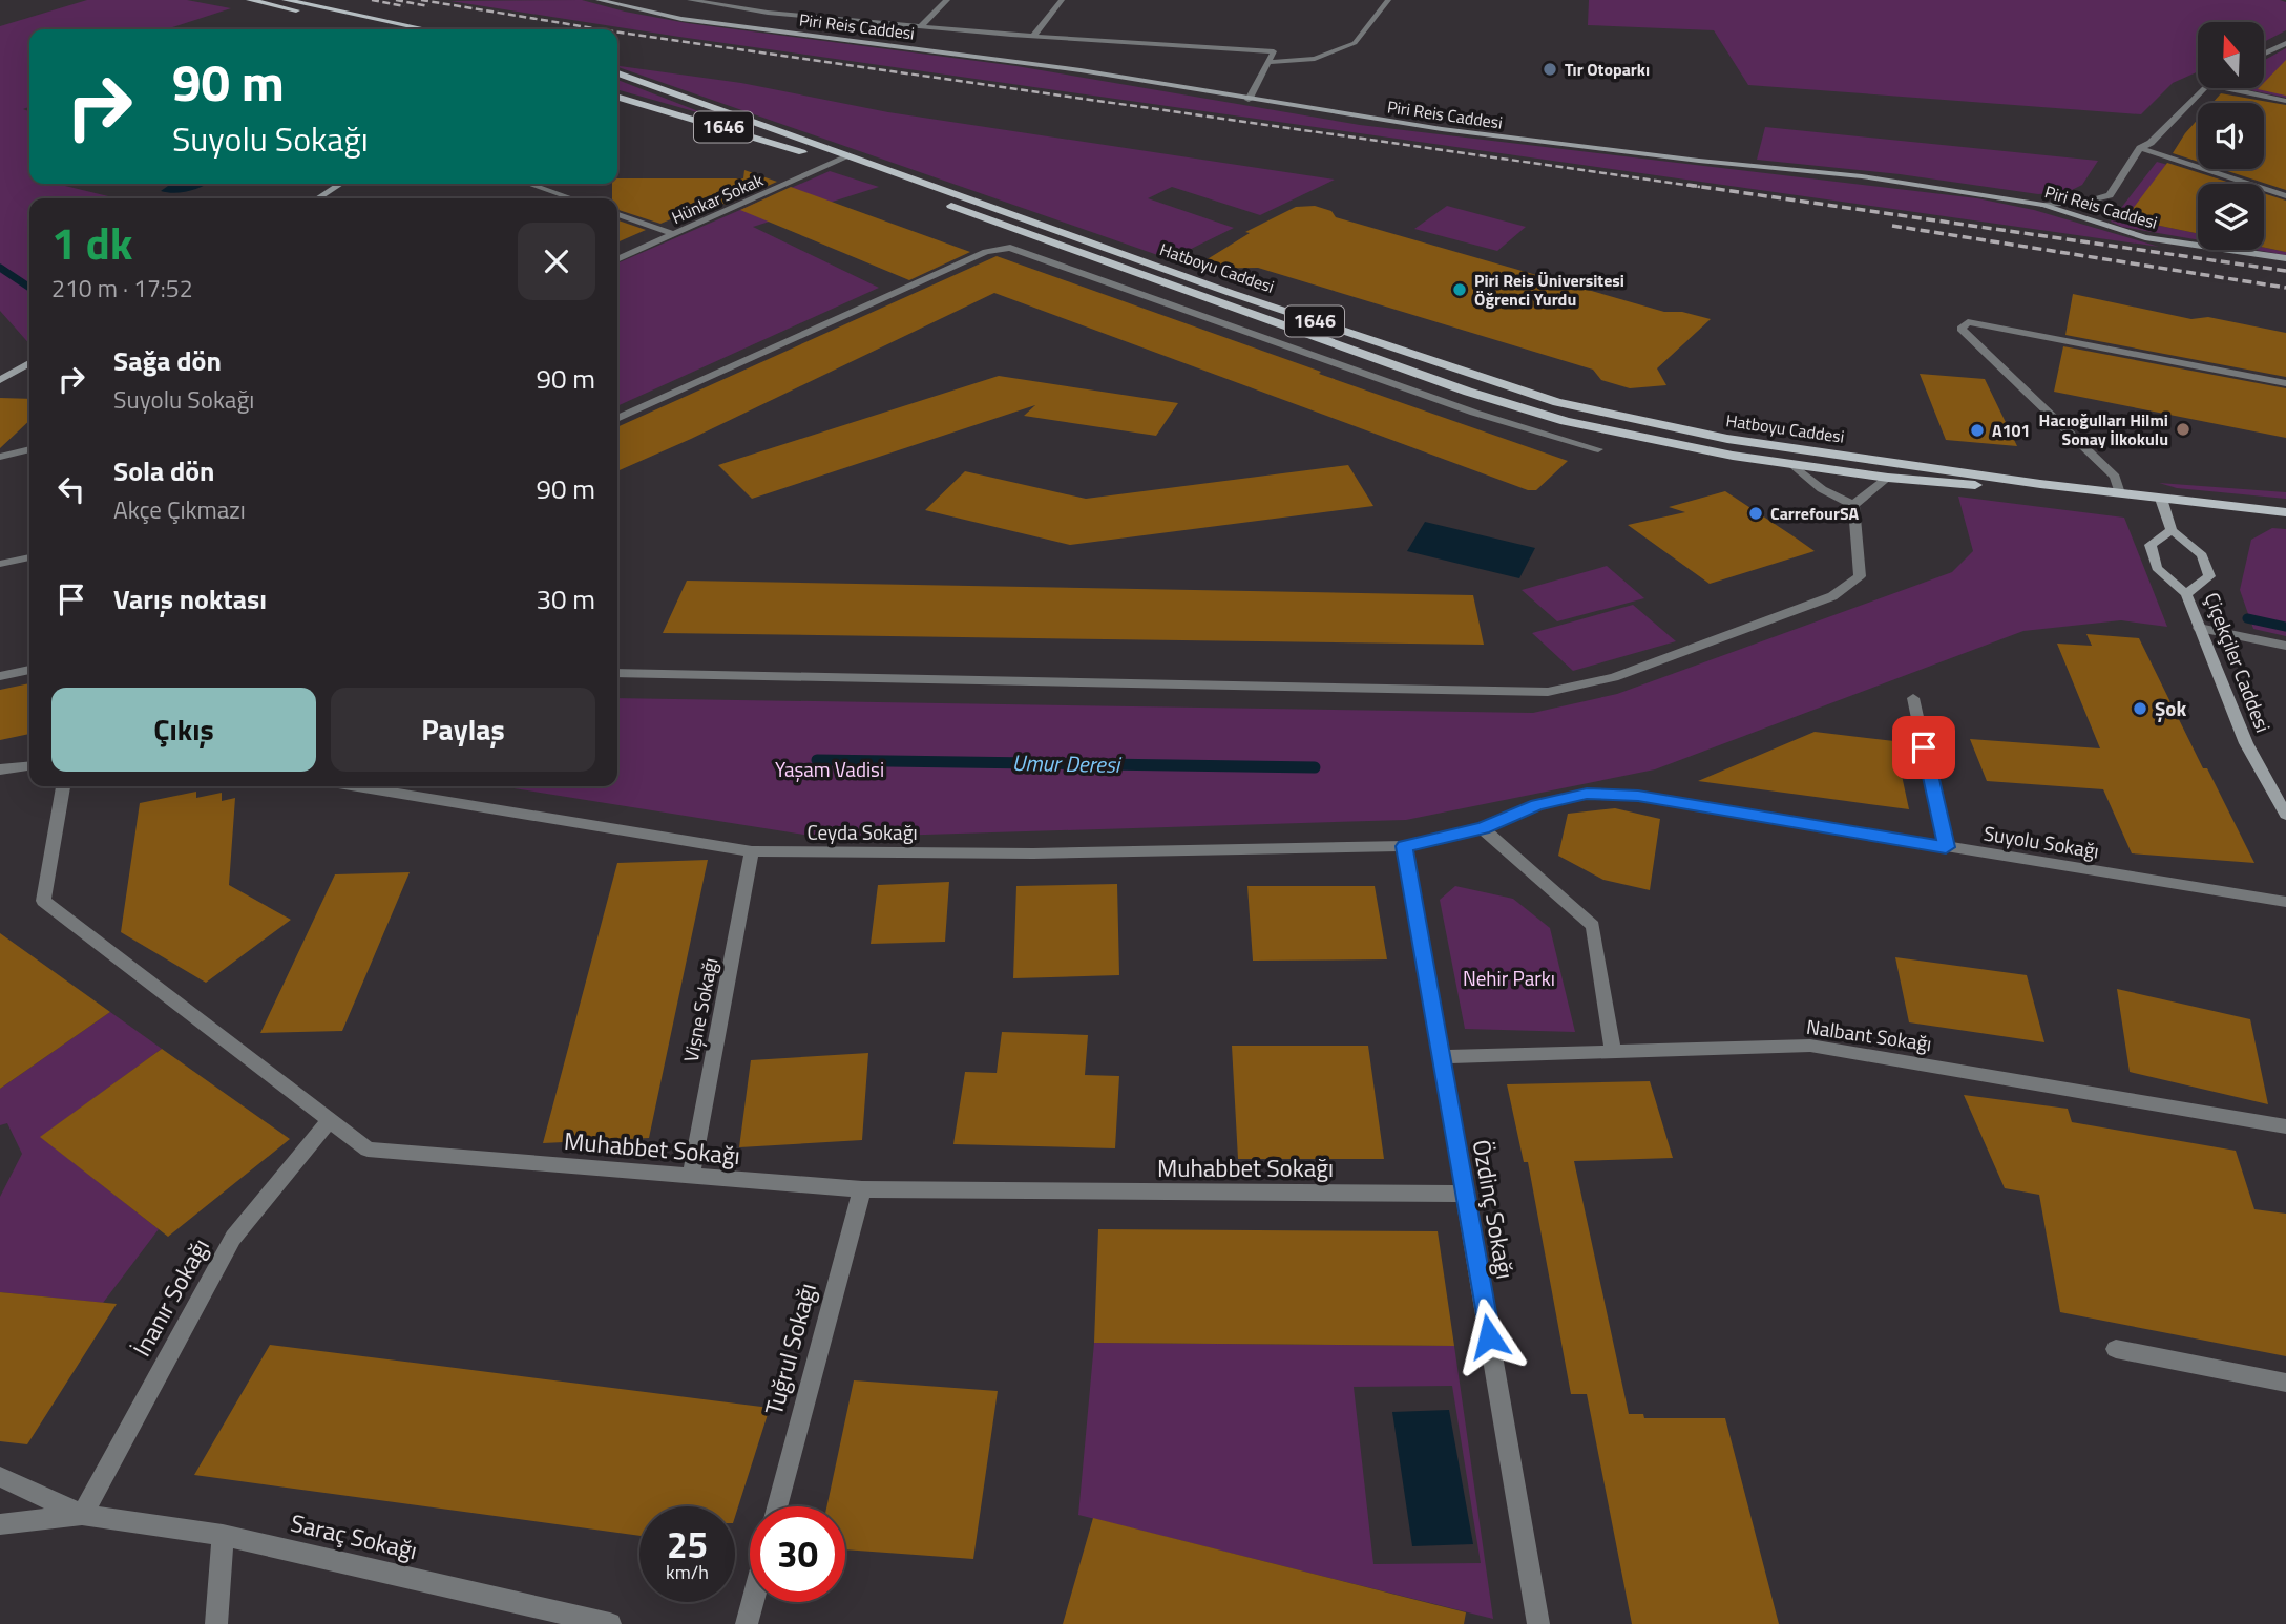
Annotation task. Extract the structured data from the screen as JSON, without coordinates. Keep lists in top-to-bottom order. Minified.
{"streets":{"main road":["1646","Hatboyu Caddesi"],"street":["Piri Reis Caddesi","Hünkar Sokak","Çiçekçiler Caddesi","Ceyda Sokağı","Suyolu Sokağı","Vişne Sokağı","Nalbant Sokağı","Muhabbet Sokağı","Özdinç Sokağı","İnanır Sokağı","Tuğrul Sokağı","Saraç Sokağı"]},"crossings":[["Hünkar Sokak","Hatboyu Caddesi"],["Ceyda Sokağı","Suyolu Sokağı"],["Ceyda Sokağı","Vişne Sokağı"],["Ceyda Sokağı","Özdinç Sokağı"],["Suyolu Sokağı","Özdinç Sokağı"],["Vişne Sokağı","Muhabbet Sokağı"],["Nalbant Sokağı","Özdinç Sokağı"],["Muhabbet Sokağı","Özdinç Sokağı"],["Muhabbet Sokağı","İnanır Sokağı"],["Muhabbet Sokağı","Tuğrul Sokağı"],["İnanır Sokağı","Saraç Sokağı"]],"water":["Umur Deresi"],"parks":["Yaşam Vadisi","Nehir Parkı"],"places":["Tır Otoparkı","Piri Reis Üniversitesi Öğrenci Yurdu","Hacıoğulları Hilmi Sonay İlkokulu","A101","CarrefourSA","Şok"],"north":"top","page":{"turn":["90 m","Suyolu Sokağı"],"heading":["1 dk","210 m · 17:52"],"list":[{"name":"Sağa dön","note":"Suyolu Sokağı","value":"90 m"},{"name":"Sola dön","note":"Akçe Çıkmazı","value":"90 m"},{"name":"Varış noktası","value":"30 m"}],"buttons":["Çıkış","Paylaş"],"speed":"25 km/h","limit":"30"}}
